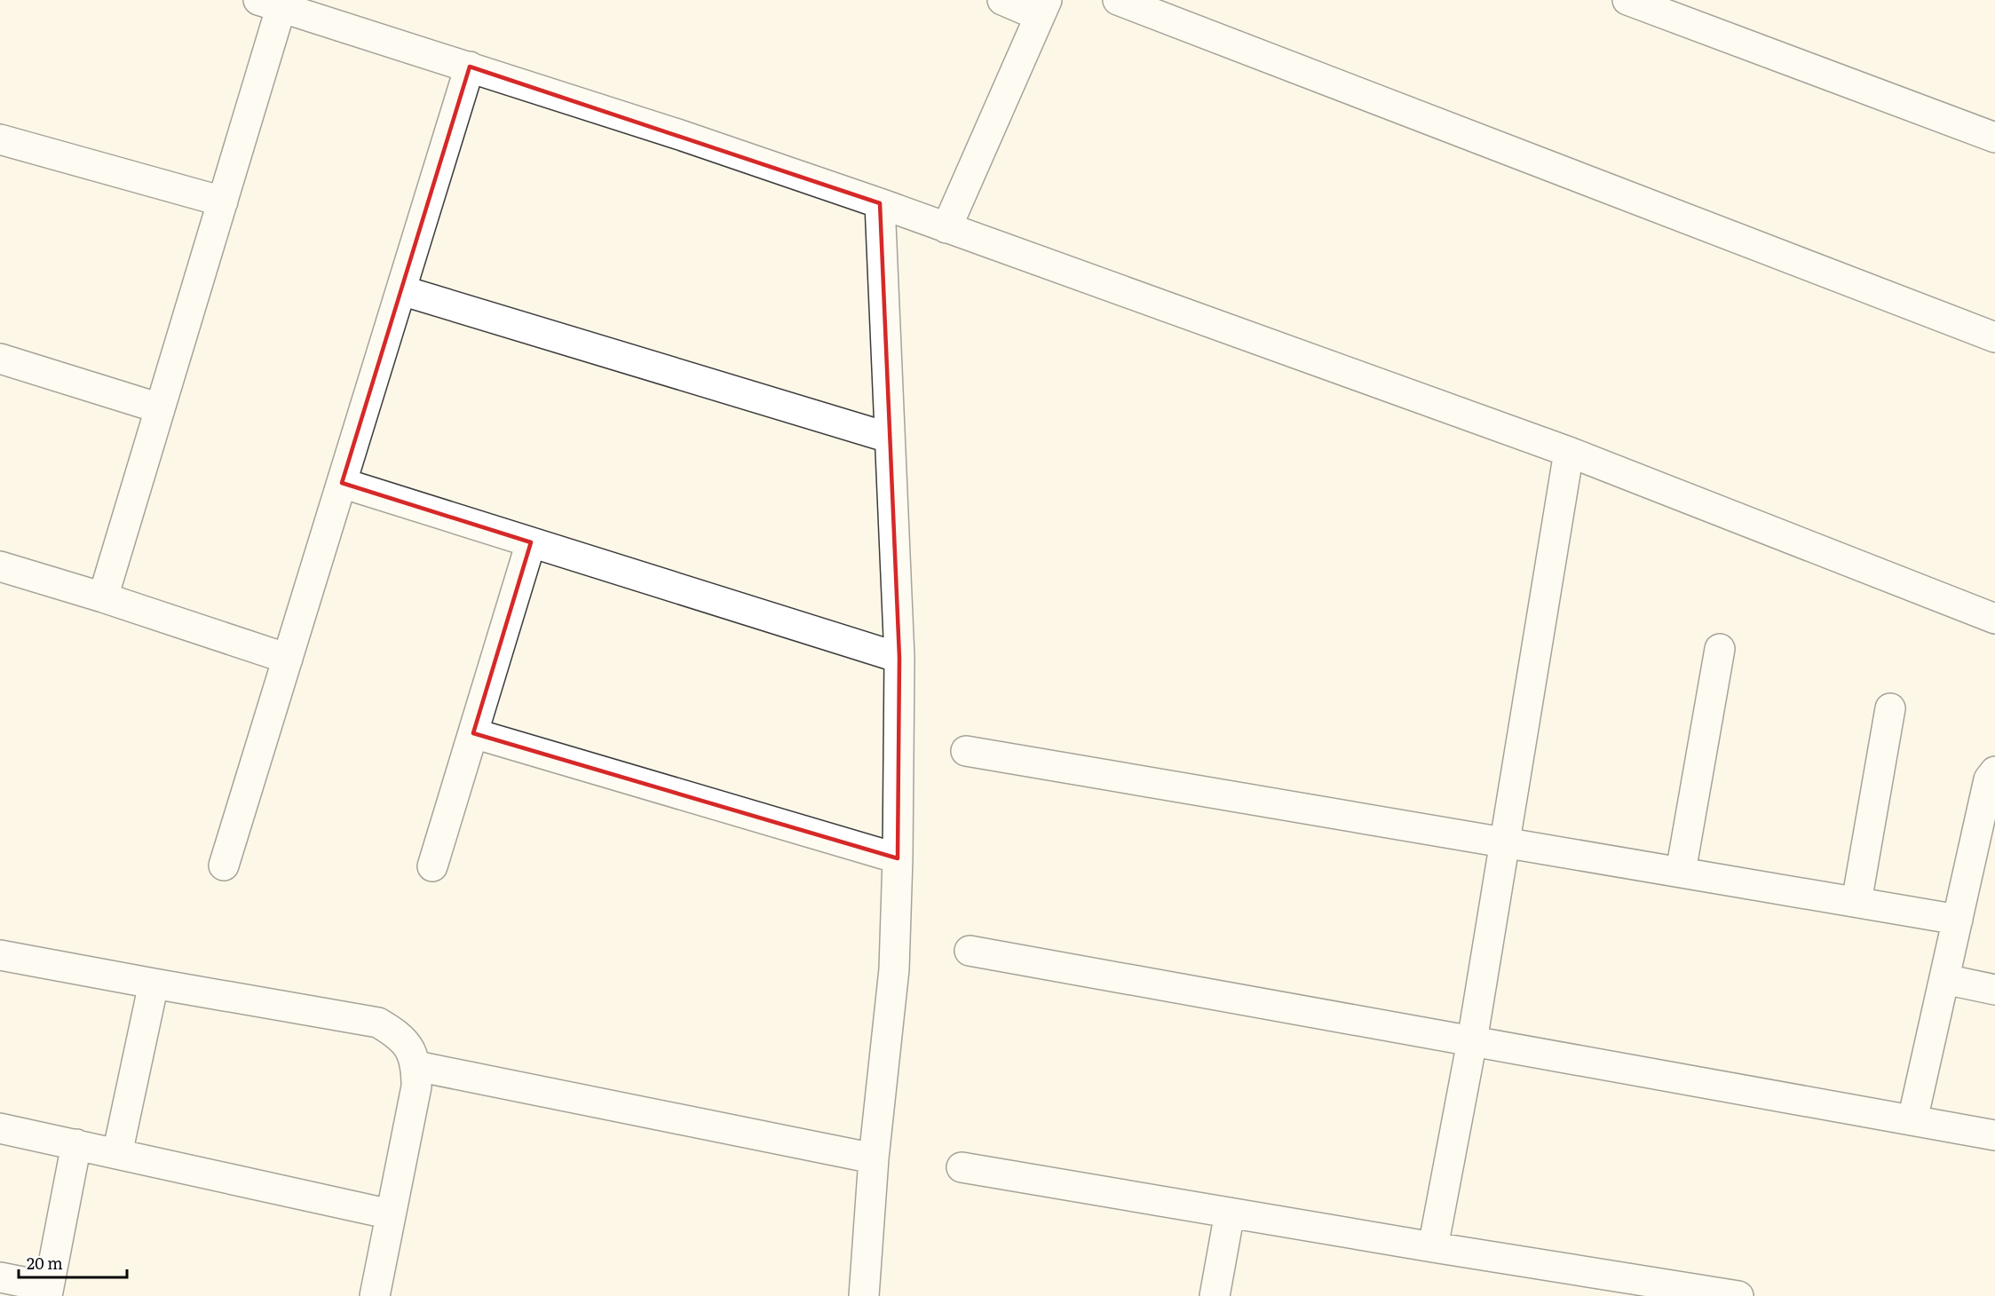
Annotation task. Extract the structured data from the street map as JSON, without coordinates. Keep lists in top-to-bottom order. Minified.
{"scale_bar":"20 m"}
